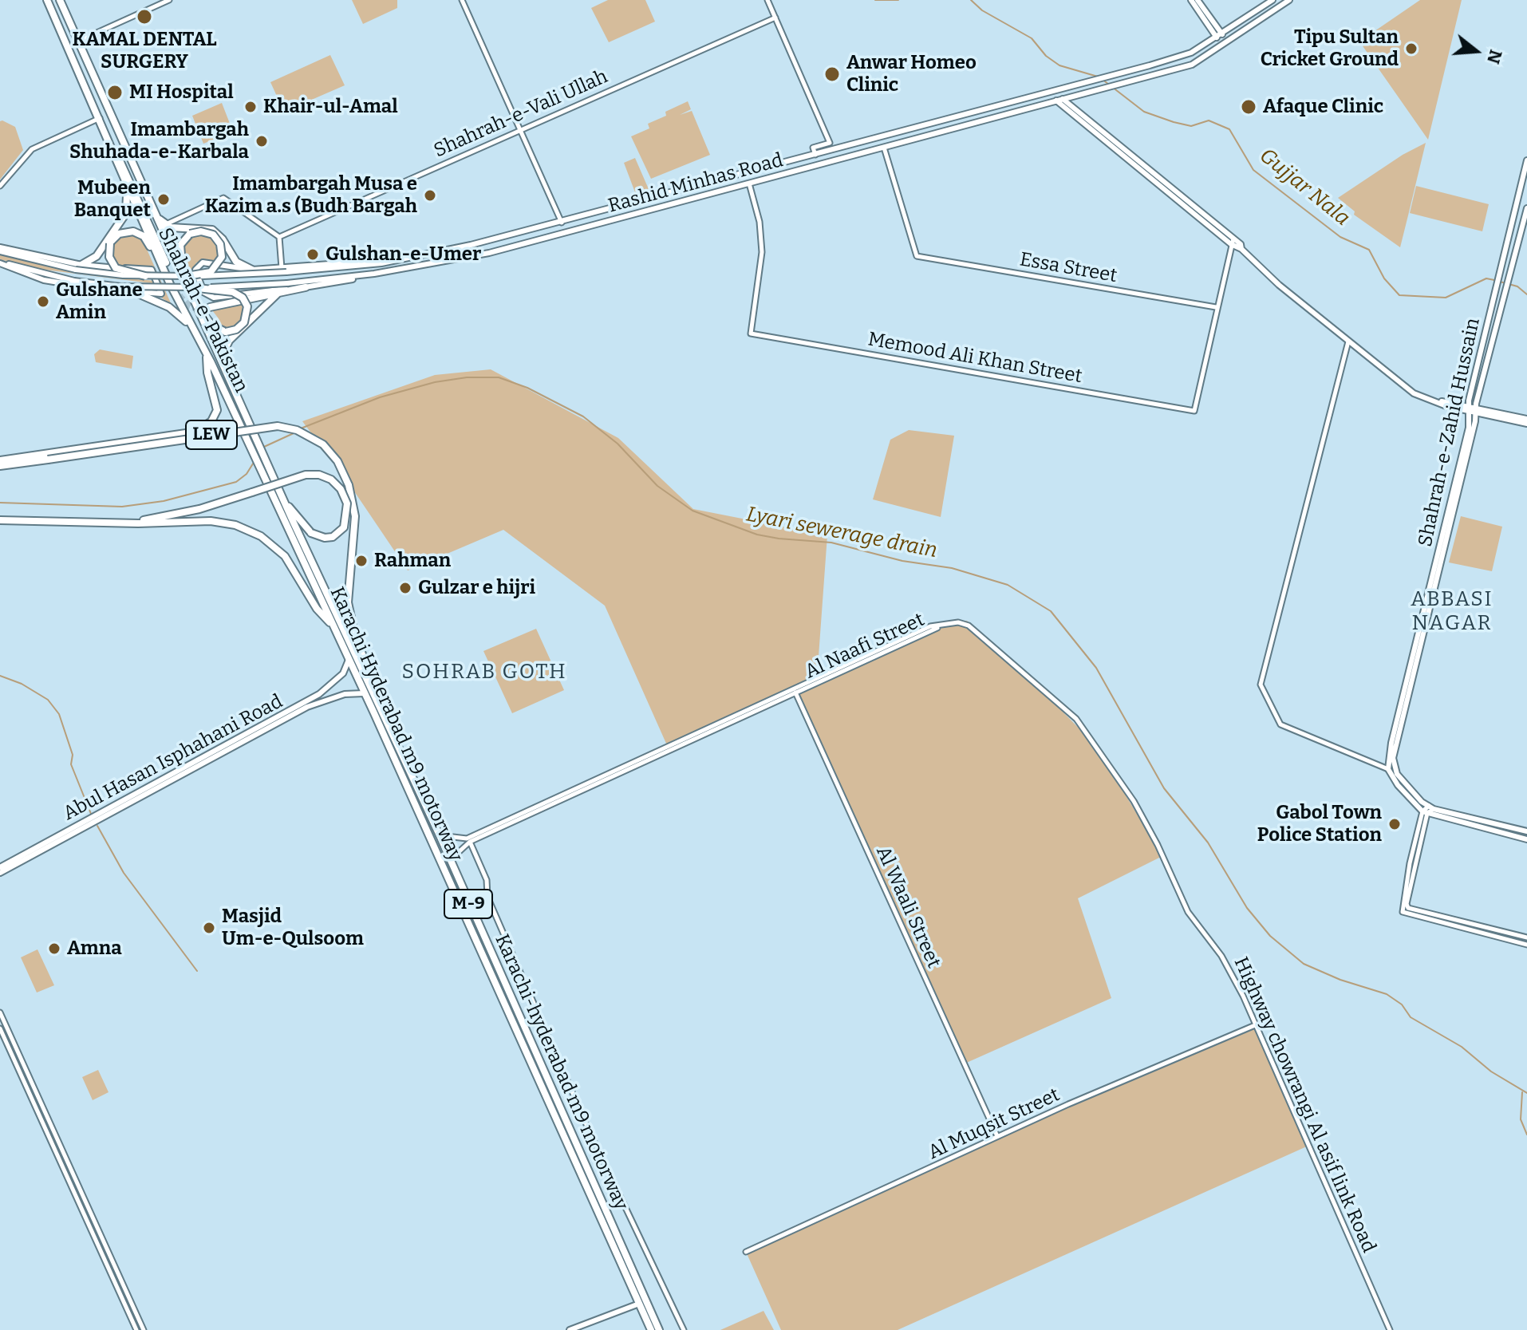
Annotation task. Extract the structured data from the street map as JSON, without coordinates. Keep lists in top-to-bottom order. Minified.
{"streets":{"highway":["Shahrah-e-Pakistan","LEW","Karachi Hyderabad m9 motorway","M-9","Karachi-hyderabad m9 motorway"],"main road":["Rashid Minhas Road","Shahrah-e-Zahid Hussain","Abul Hasan Isphahani Road"],"street":["Shahrah-e-Vali Ullah","Essa Street","Memood Ali Khan Street","Al Naafi Street","Al Waali Street","Highway chowrangi Al asif link Road","Al Muqsit Street"]},"crossings":[["Rashid Minhas Road","Essa Street"],["Rashid Minhas Road","Shahrah-e-Pakistan"],["Rashid Minhas Road","Memood Ali Khan Street"],["Essa Street","Memood Ali Khan Street"],["Shahrah-e-Pakistan","LEW"],["Shahrah-e-Pakistan","Karachi Hyderabad m9 motorway"],["Shahrah-e-Pakistan","Karachi-hyderabad m9 motorway"],["LEW","Karachi-hyderabad m9 motorway"],["Al Naafi Street","Al Waali Street"],["Al Naafi Street","Karachi-hyderabad m9 motorway"],["Al Naafi Street","Highway chowrangi Al asif link Road"],["Karachi Hyderabad m9 motorway","Abul Hasan Isphahani Road"],["Al Waali Street","Al Muqsit Street"],["Highway chowrangi Al asif link Road","Al Muqsit Street"]],"districts":["ABBASI NAGAR","SOHRAB GOTH"],"water":["Gujjar Nala","Lyari sewerage drain"],"places":["KAMAL DENTAL SURGERY","Tipu Sultan Cricket Ground","Anwar Homeo Clinic","MI Hospital","Khair-ul-Amal","Afaque Clinic","Imambargah Shuhada-e-Karbala","Imambargah Musa e Kazim a.s (Budh Bargah","Mubeen Banquet","Gulshan-e-Umer","Gulshane Amin","Rahman","Gulzar e hijri","Gabol Town Police Station","Masjid Um-e-Qulsoom","Amna"],"north":"right"}
